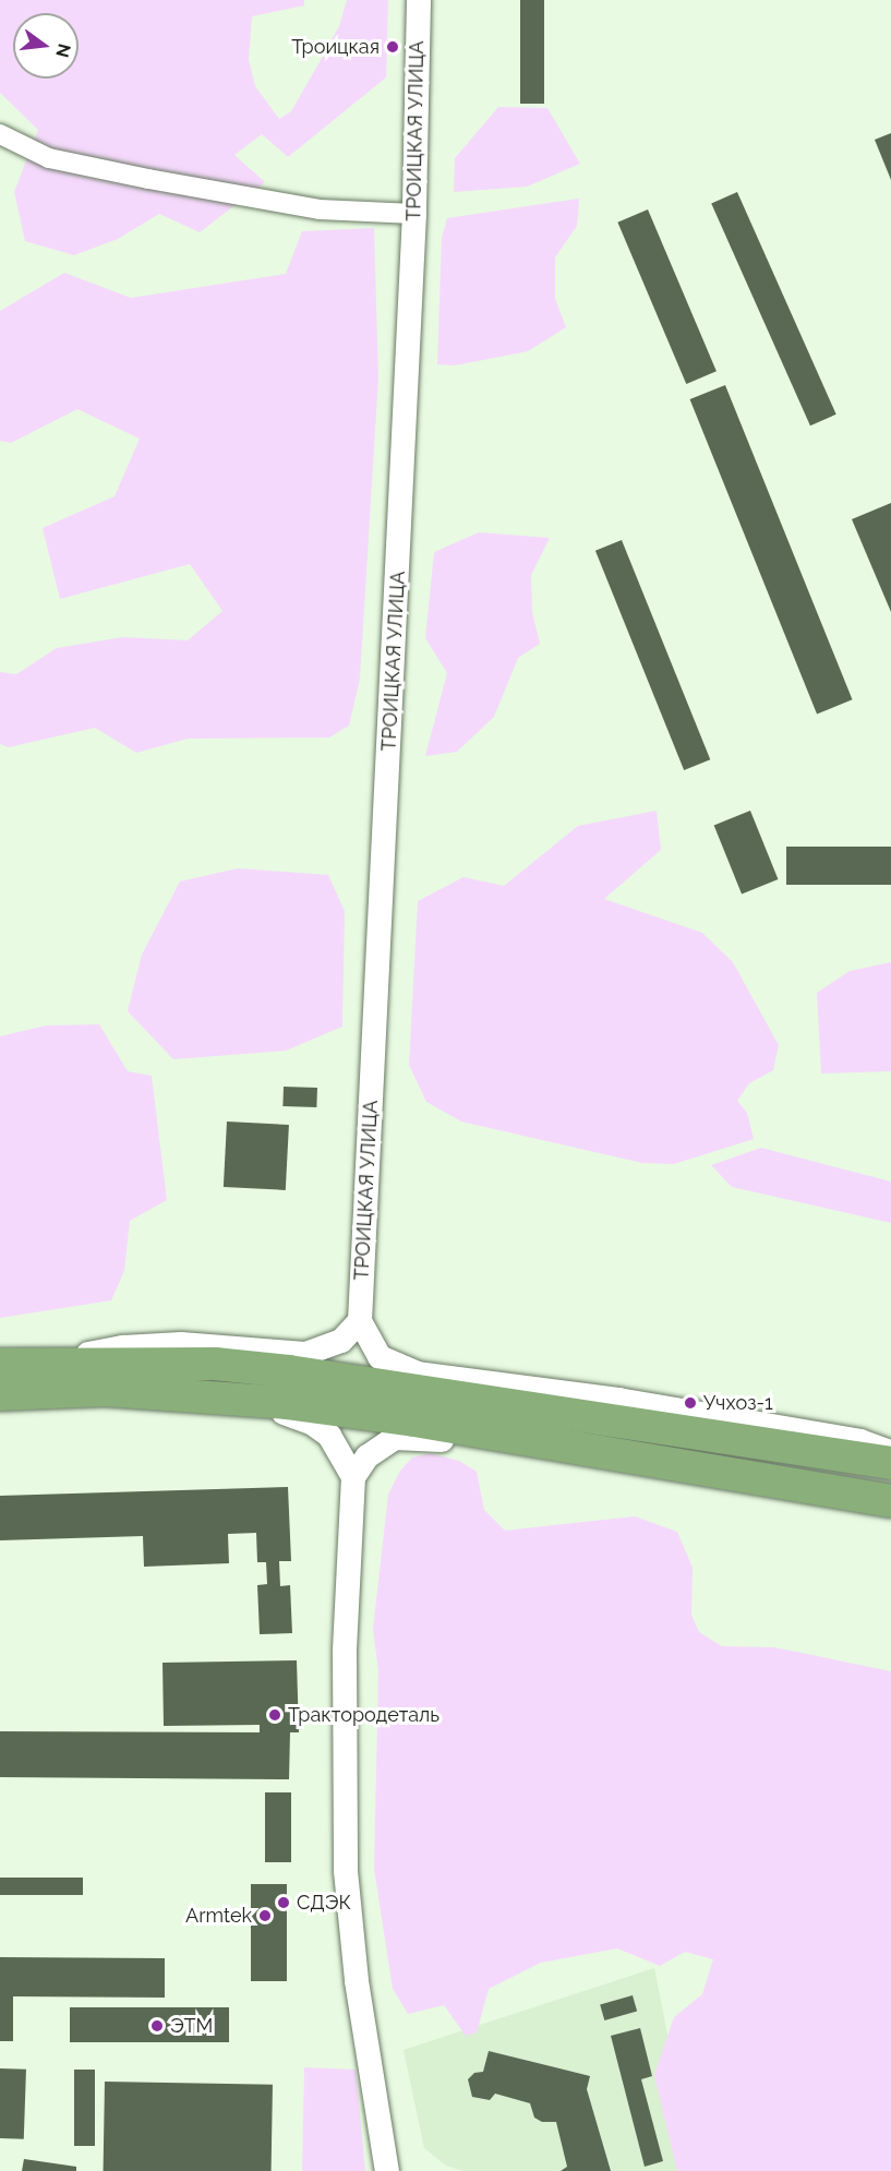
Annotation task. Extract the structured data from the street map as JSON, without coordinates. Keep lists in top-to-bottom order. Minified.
{"streets":{"street":["ТРОИЦКАЯ УЛИЦА"]},"places":["Троицкая","Учхоз-1","Трактородеталь","СДЭК","Armtek","ЭТМ"],"north":"right"}
